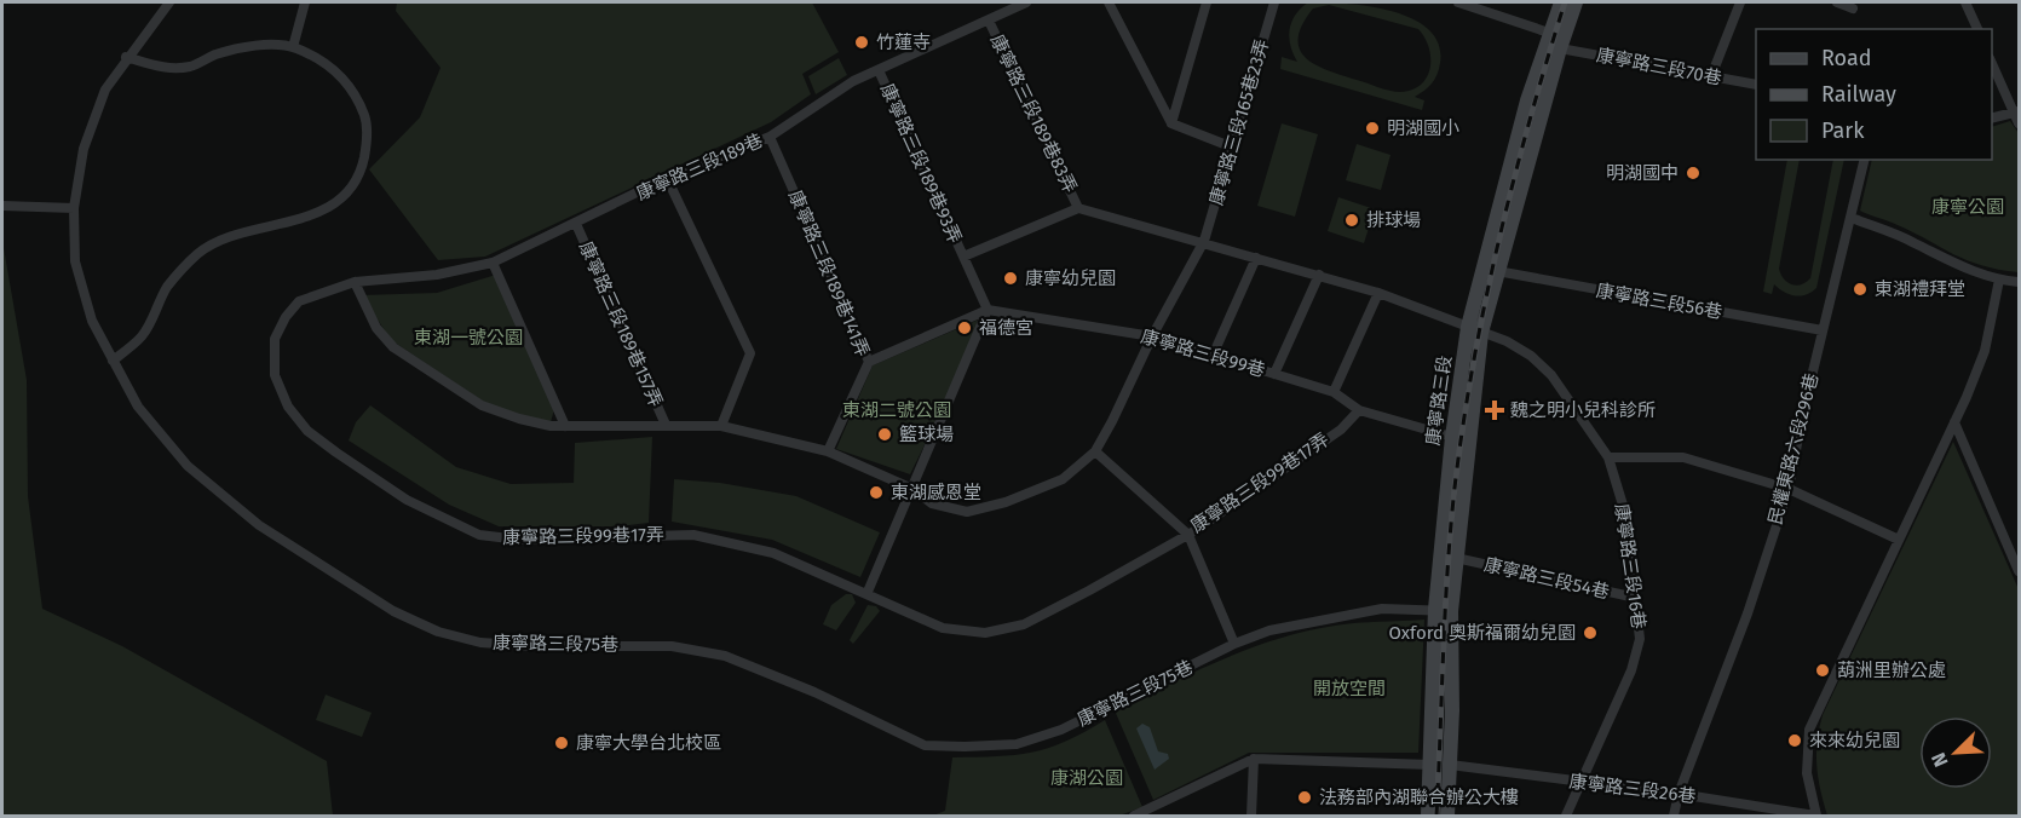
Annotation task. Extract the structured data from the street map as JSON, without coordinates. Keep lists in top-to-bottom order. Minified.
{"streets":{"main road":["康寧路三段"],"street":["康寧路三段70巷","康寧路三段189巷83弄","康寧路三段165巷23弄","康寧路三段189巷93弄","康寧路三段189巷","康寧路三段189巷141弄","康寧路三段56巷","康寧路三段189巷157弄","康寧路三段99巷","民權東路六段296巷","康寧路三段99巷17弄","康寧路三段16巷","康寧路三段54巷","康寧路三段75巷","康寧路三段26巷"]},"crossings":[["康寧路三段70巷","康寧路三段"],["康寧路三段189巷83弄","康寧路三段189巷93弄"],["康寧路三段189巷83弄","康寧路三段189巷"],["康寧路三段189巷83弄","康寧路三段16巷"],["康寧路三段165巷23弄","康寧路三段99巷"],["康寧路三段165巷23弄","康寧路三段99巷17弄"],["康寧路三段165巷23弄","康寧路三段16巷"],["康寧路三段189巷93弄","康寧路三段189巷"],["康寧路三段189巷93弄","康寧路三段99巷"],["康寧路三段189巷93弄","康寧路三段16巷"],["康寧路三段189巷","康寧路三段189巷141弄"],["康寧路三段189巷","康寧路三段189巷157弄"],["康寧路三段189巷","康寧路三段99巷17弄"],["康寧路三段56巷","康寧路三段"],["康寧路三段56巷","民權東路六段296巷"],["康寧路三段99巷","康寧路三段"],["康寧路三段99巷","康寧路三段99巷17弄"],["康寧路三段","康寧路三段16巷"],["康寧路三段","康寧路三段54巷"],["康寧路三段","康寧路三段75巷"],["康寧路三段","康寧路三段26巷"],["民權東路六段296巷","康寧路三段26巷"],["康寧路三段16巷","康寧路三段54巷"],["康寧路三段16巷","康寧路三段26巷"]],"parks":["康寧公園","東湖一號公園","東湖二號公園","開放空間","康湖公園"],"places":{"other":["竹蓮寺","明湖國小","明湖國中","排球場","康寧幼兒園","東湖禮拜堂","福德宮","籃球場","東湖感恩堂","Oxford 奧斯福爾幼兒園","葫洲里辦公處","來來幼兒園","康寧大學台北校區","法務部內湖聯合辦公大樓"],"health":["魏之明小兒科診所"]},"legend":["Road","Railway","Park"],"north":"bottom left"}
